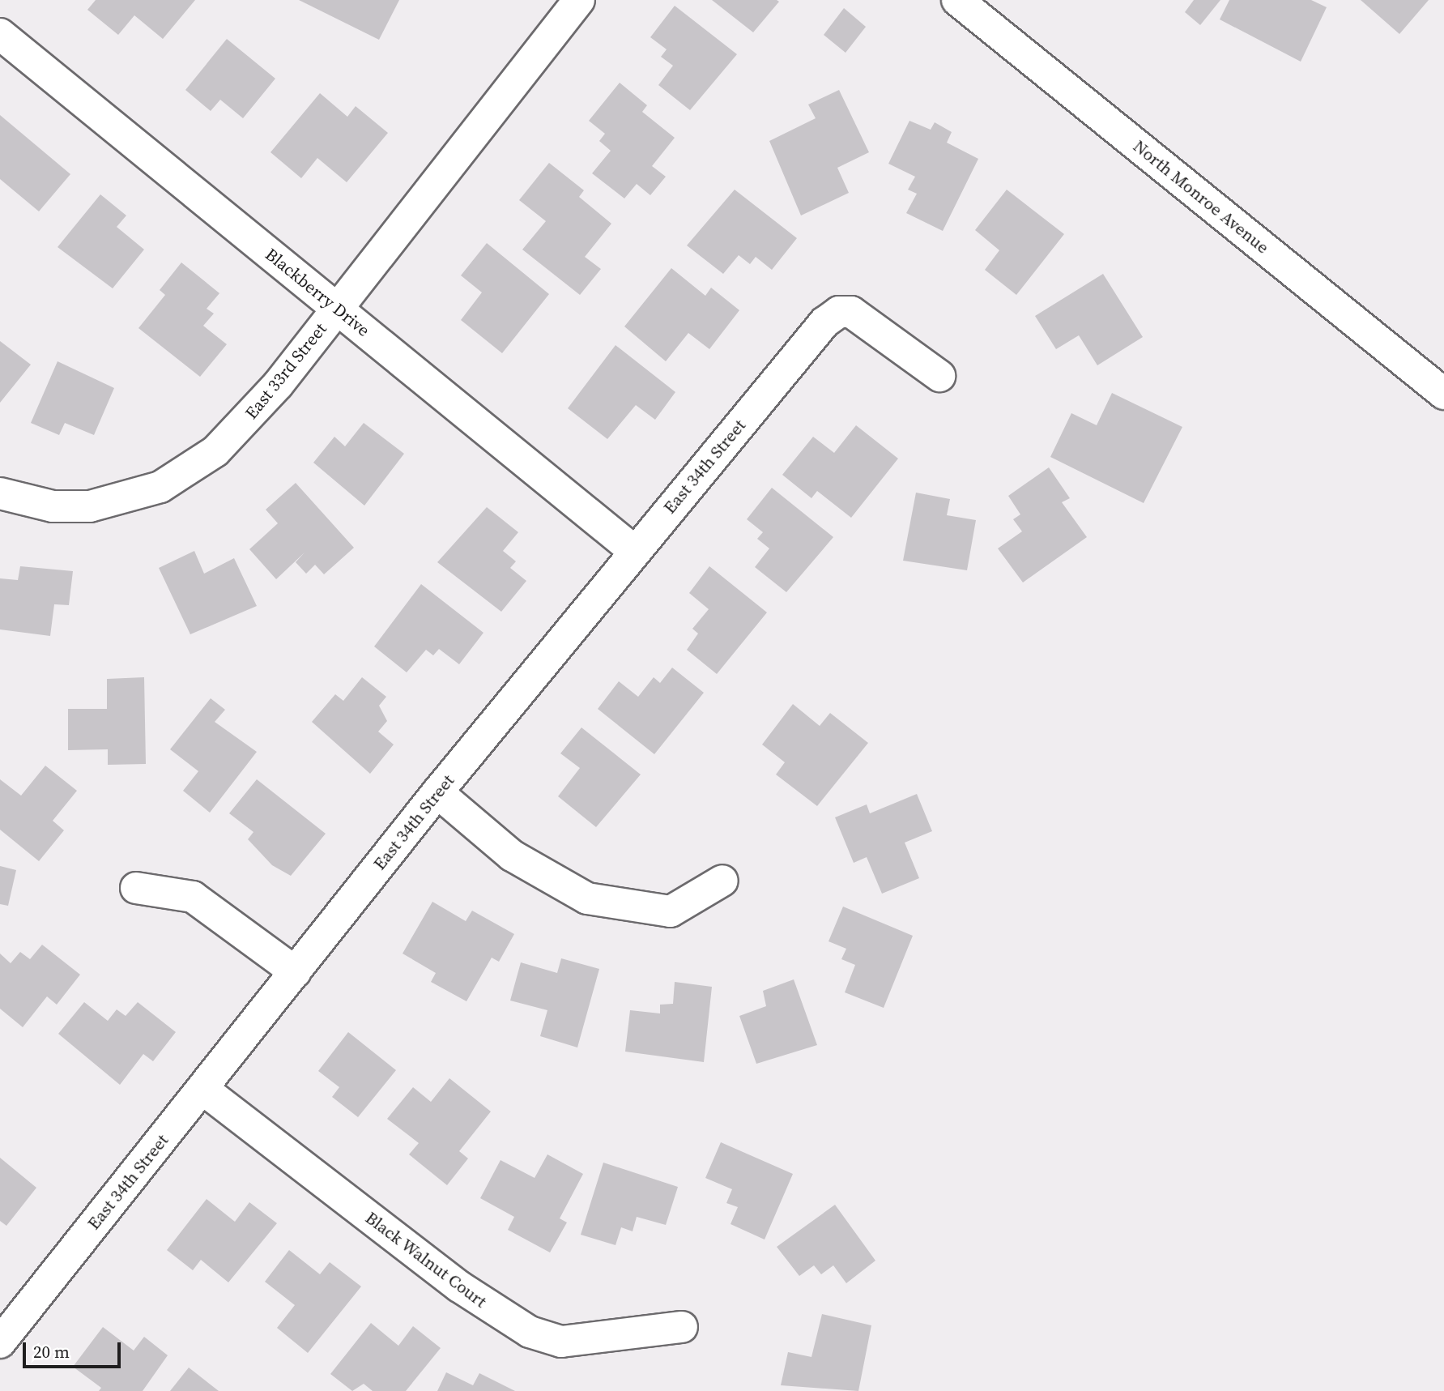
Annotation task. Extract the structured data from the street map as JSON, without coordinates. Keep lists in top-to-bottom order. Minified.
{"streets":{"street":["North Monroe Avenue","Blackberry Drive","East 33rd Street","East 34th Street","Black Walnut Court"]},"crossings":[["Blackberry Drive","East 33rd Street"],["Blackberry Drive","East 34th Street"],["East 34th Street","Black Walnut Court"]],"scale_bar":"20 m"}
